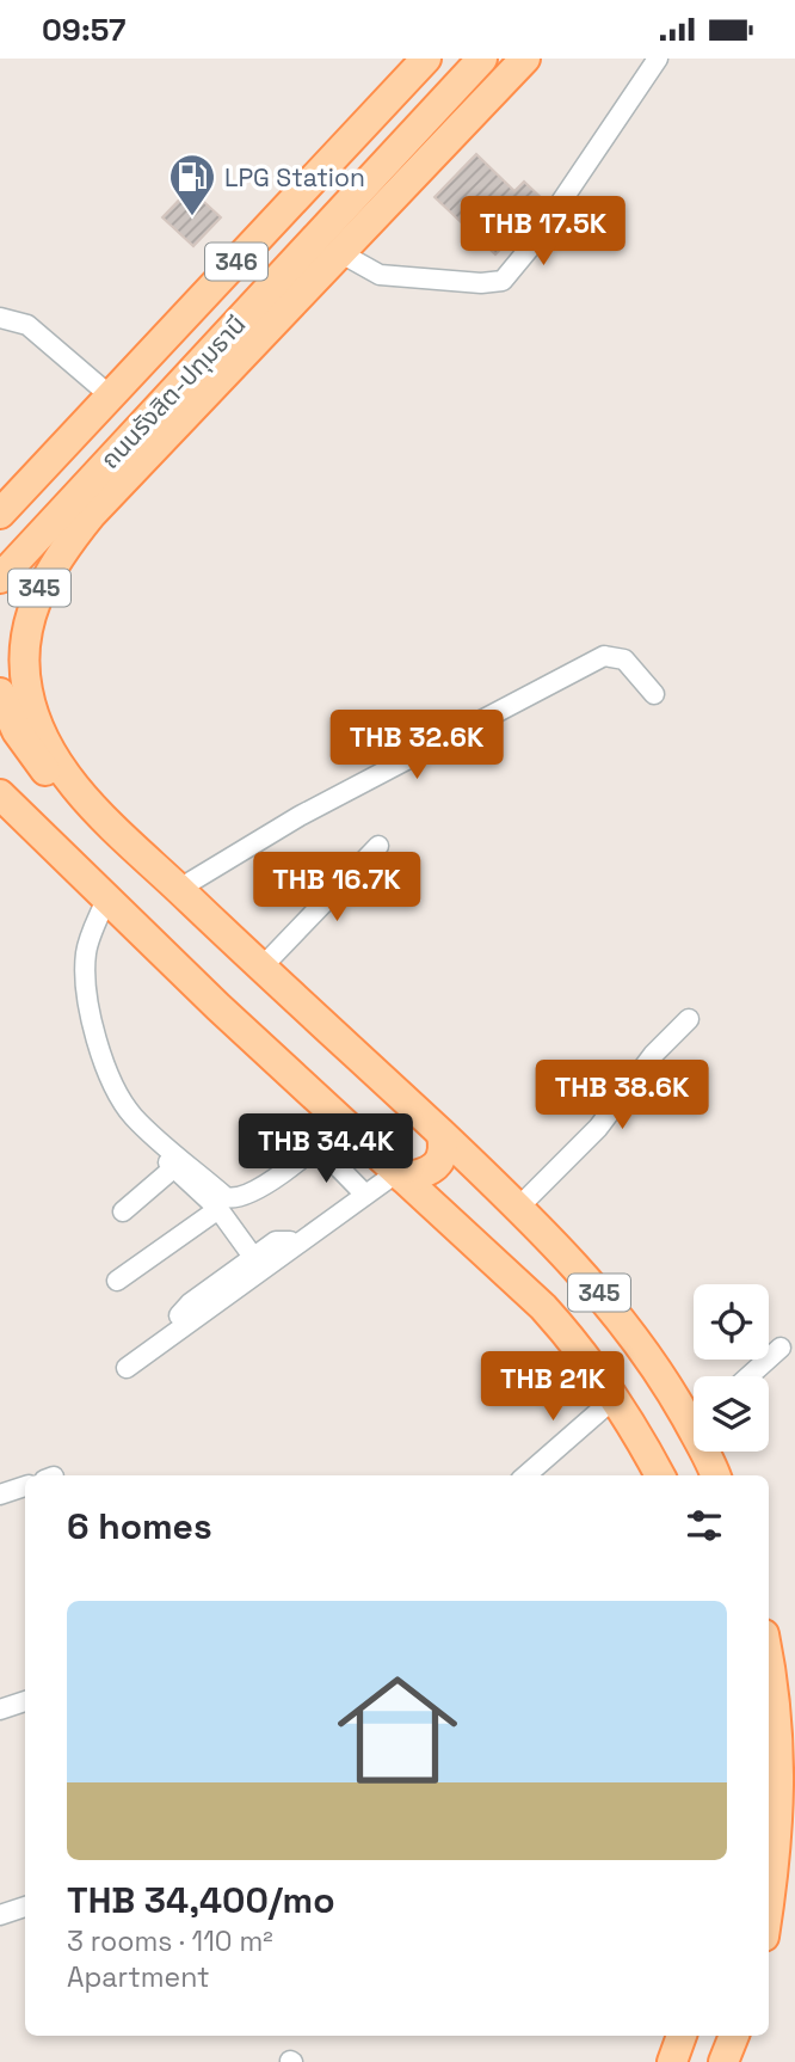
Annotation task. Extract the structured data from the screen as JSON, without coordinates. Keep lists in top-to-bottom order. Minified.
{"streets":{"main road":["346","ถนนรังสิต-ปทุมธานี","345"]},"places":{"fuel station":["LPG Station"]},"page":{"status":"09:57","price":["THB 17.5K","THB 32.6K","THB 16.7K","THB 38.6K","THB 34.4K","THB 21K"],"heading":"6 homes","list":[{"name":"THB 34,400/mo","note":"3 rooms · 110 m² · Apartment"}]}}
